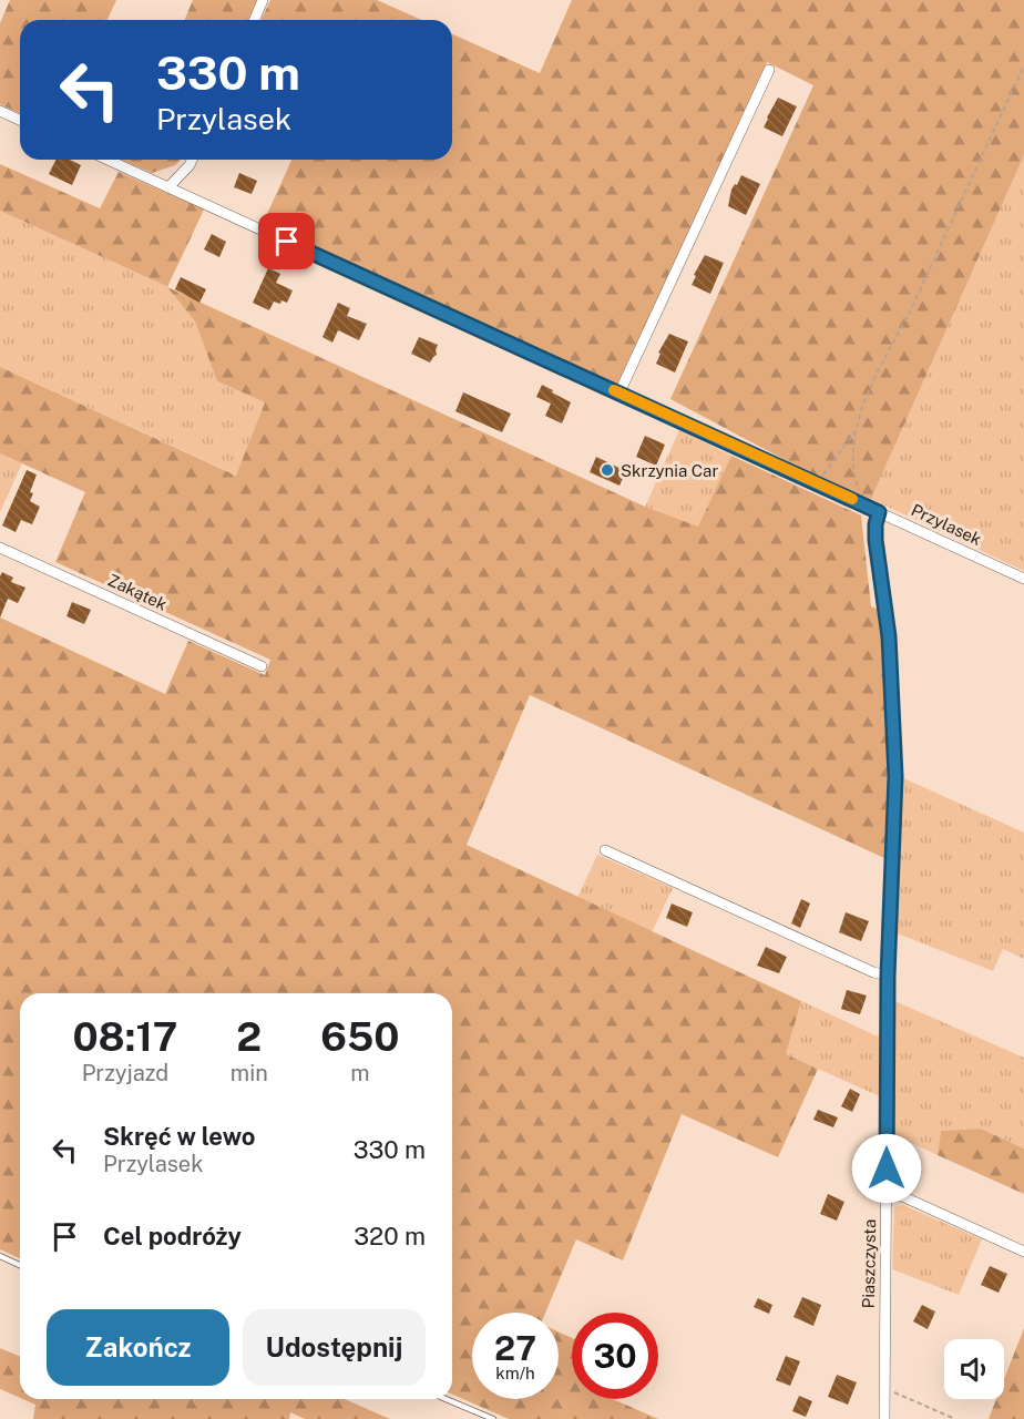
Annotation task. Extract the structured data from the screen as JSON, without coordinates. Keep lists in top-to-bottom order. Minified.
{"streets":{"street":["Przylasek","Zakątek","Piaszczysta"]},"crossings":[["Przylasek","Piaszczysta"]],"places":["Skrzynia Car"],"page":{"turn":["330 m","Przylasek"],"eta":["08:17","Przyjazd","2","min","650","m"],"list":[{"name":"Skręć w lewo","note":"Przylasek","value":"330 m"},{"name":"Cel podróży","value":"320 m"}],"buttons":["Zakończ","Udostępnij"],"speed":"27 km/h","limit":"30"}}
